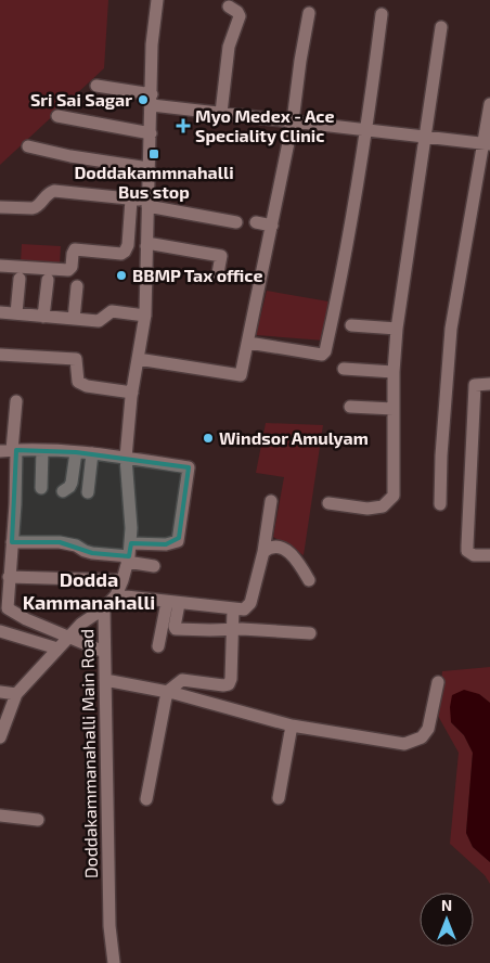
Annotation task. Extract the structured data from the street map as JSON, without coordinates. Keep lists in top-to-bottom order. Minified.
{"streets":{"street":["Doddakammanahalli Main Road"]},"districts":["Dodda Kammanahalli"],"places":{"other":["Sri Sai Sagar","BBMP Tax office","Windsor Amulyam"],"health":["Myo Medex - Ace Speciality Clinic"],"transit":["Doddakammnahalli Bus stop"]},"north":"top"}
